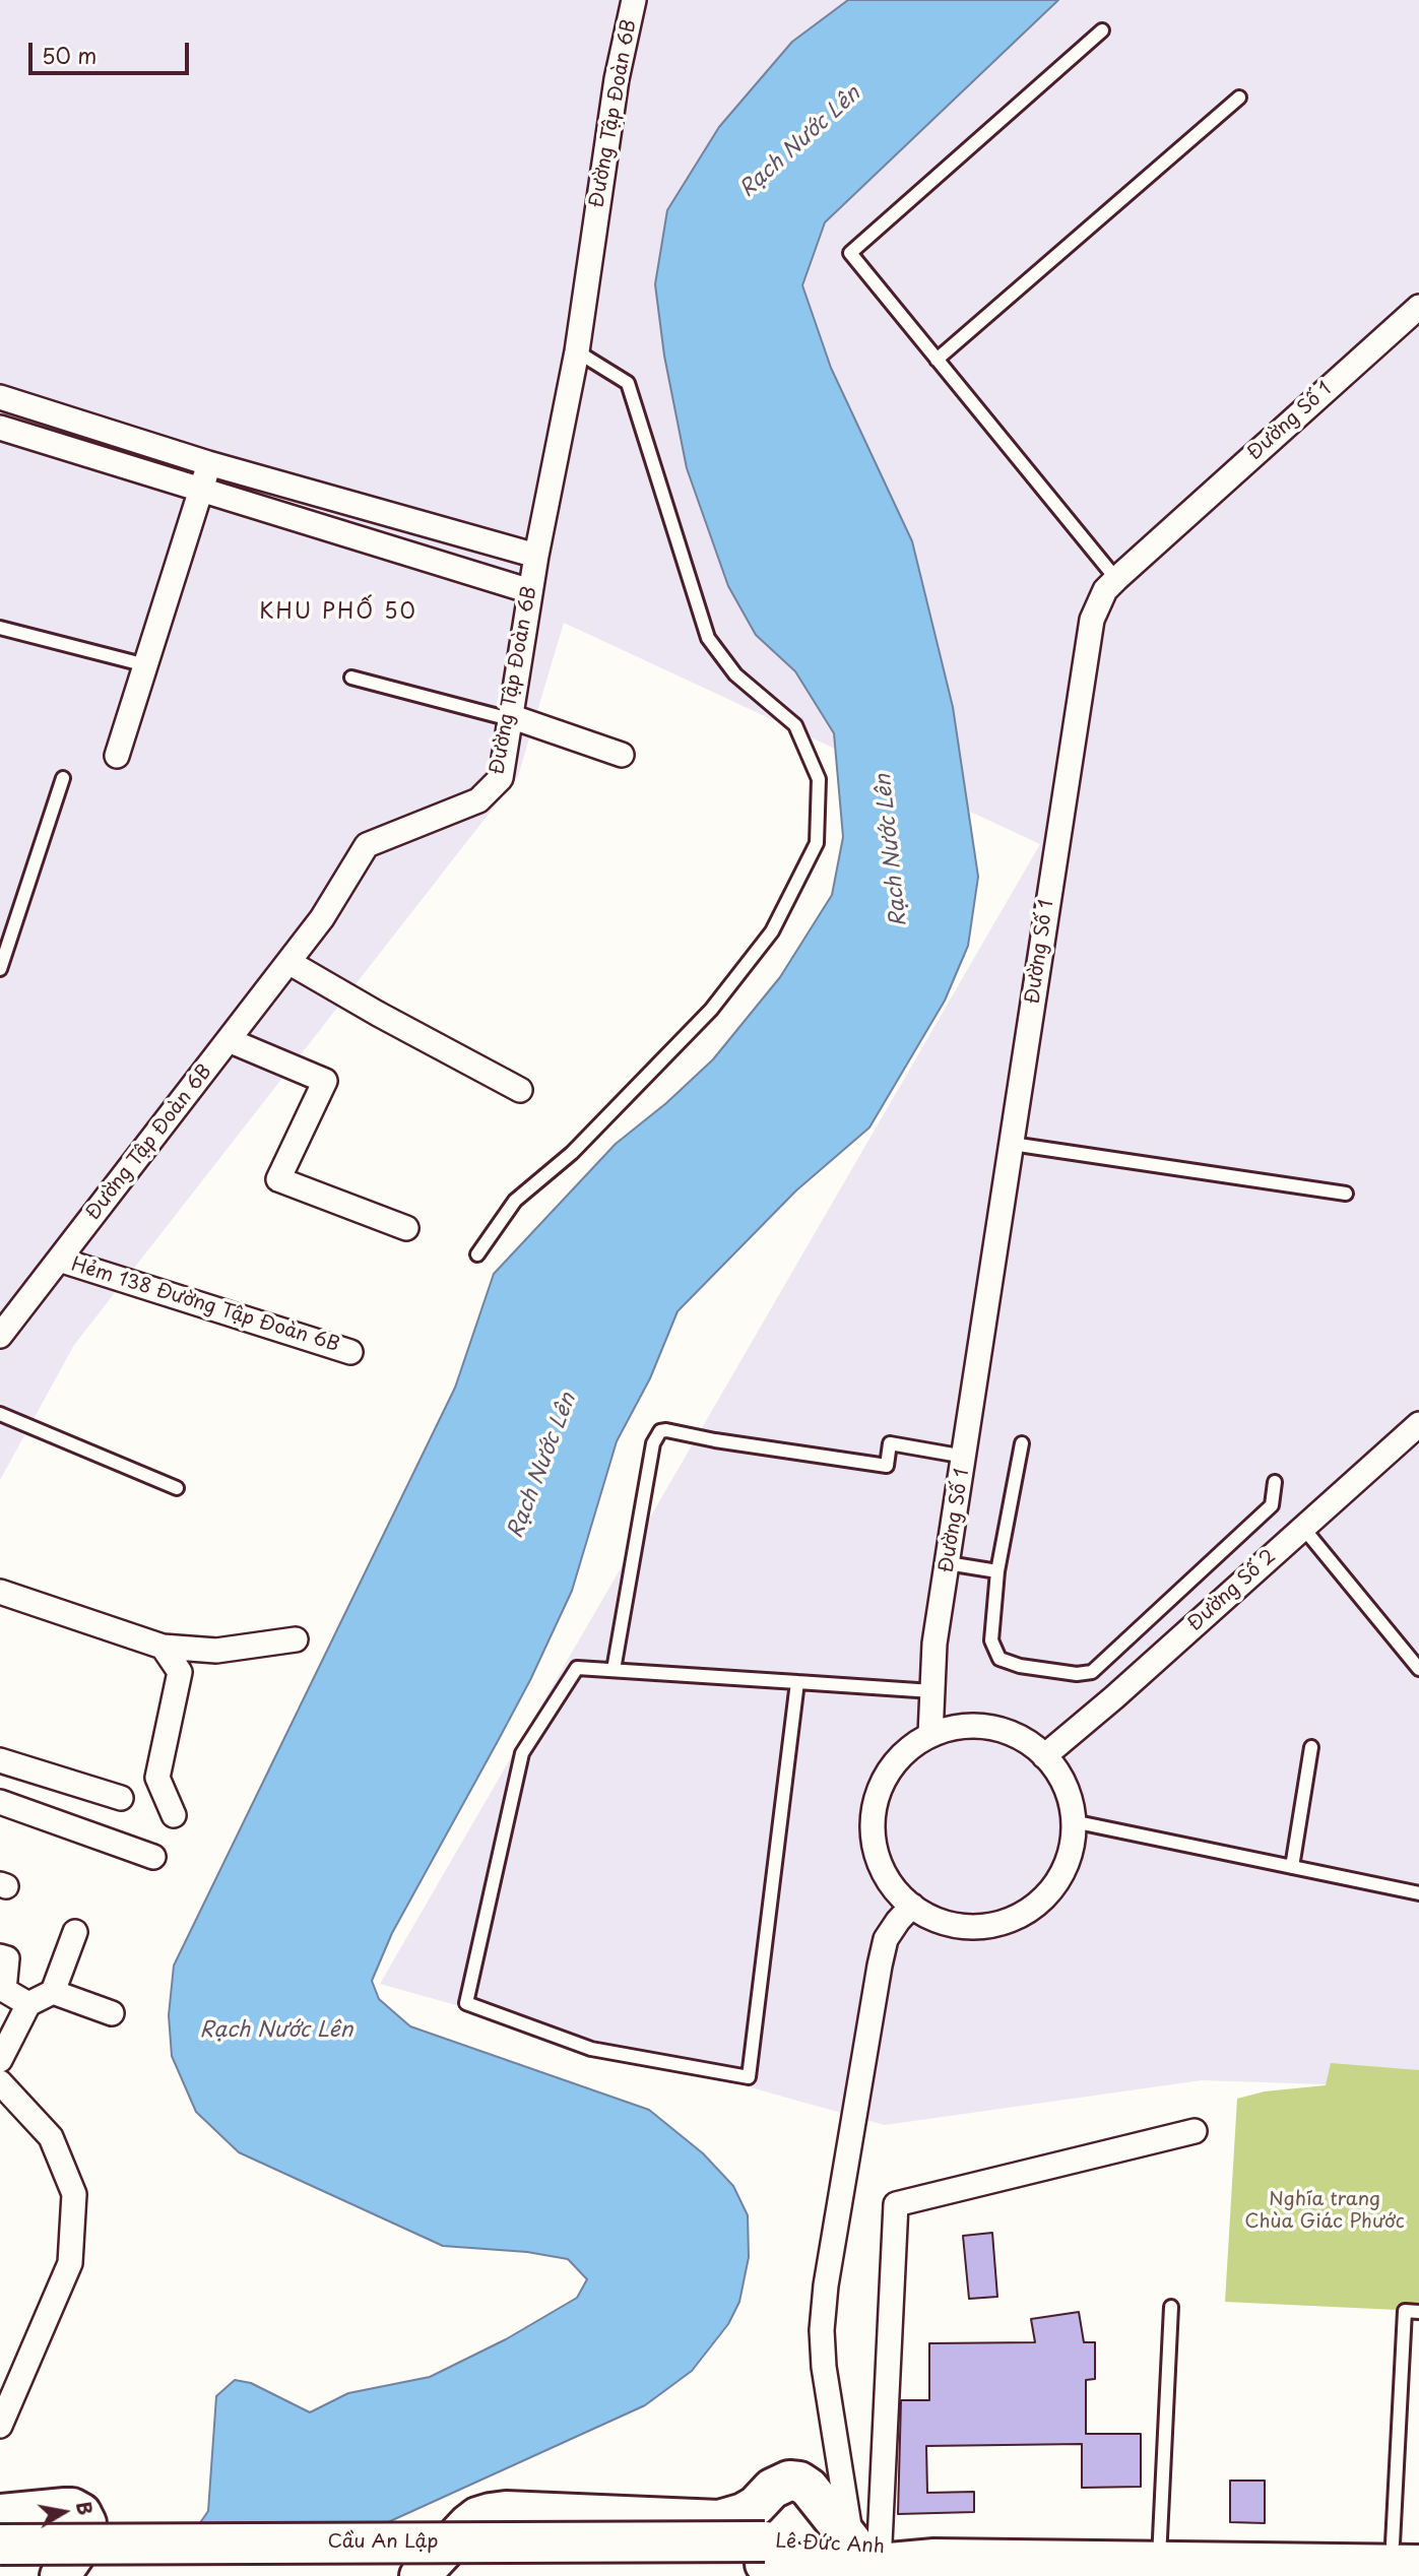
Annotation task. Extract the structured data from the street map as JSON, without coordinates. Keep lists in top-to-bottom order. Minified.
{"streets":{"highway":["Cầu An Lập","Lê Đức Anh"],"street":["Đường Tập Đoàn 6B","Đường Số 1","Hẻm 138 Đường Tập Đoàn 6B","Đường Số 2"]},"crossings":[["Đường Tập Đoàn 6B","Hẻm 138 Đường Tập Đoàn 6B"],["Đường Số 1","Đường Số 2"],["Cầu An Lập","Lê Đức Anh"]],"districts":["KHU PHỐ 50"],"water":["Rạch Nước Lên"],"parks":["Nghĩa trang Chùa Giác Phước"],"scale_bar":"50 m","north":"right"}
